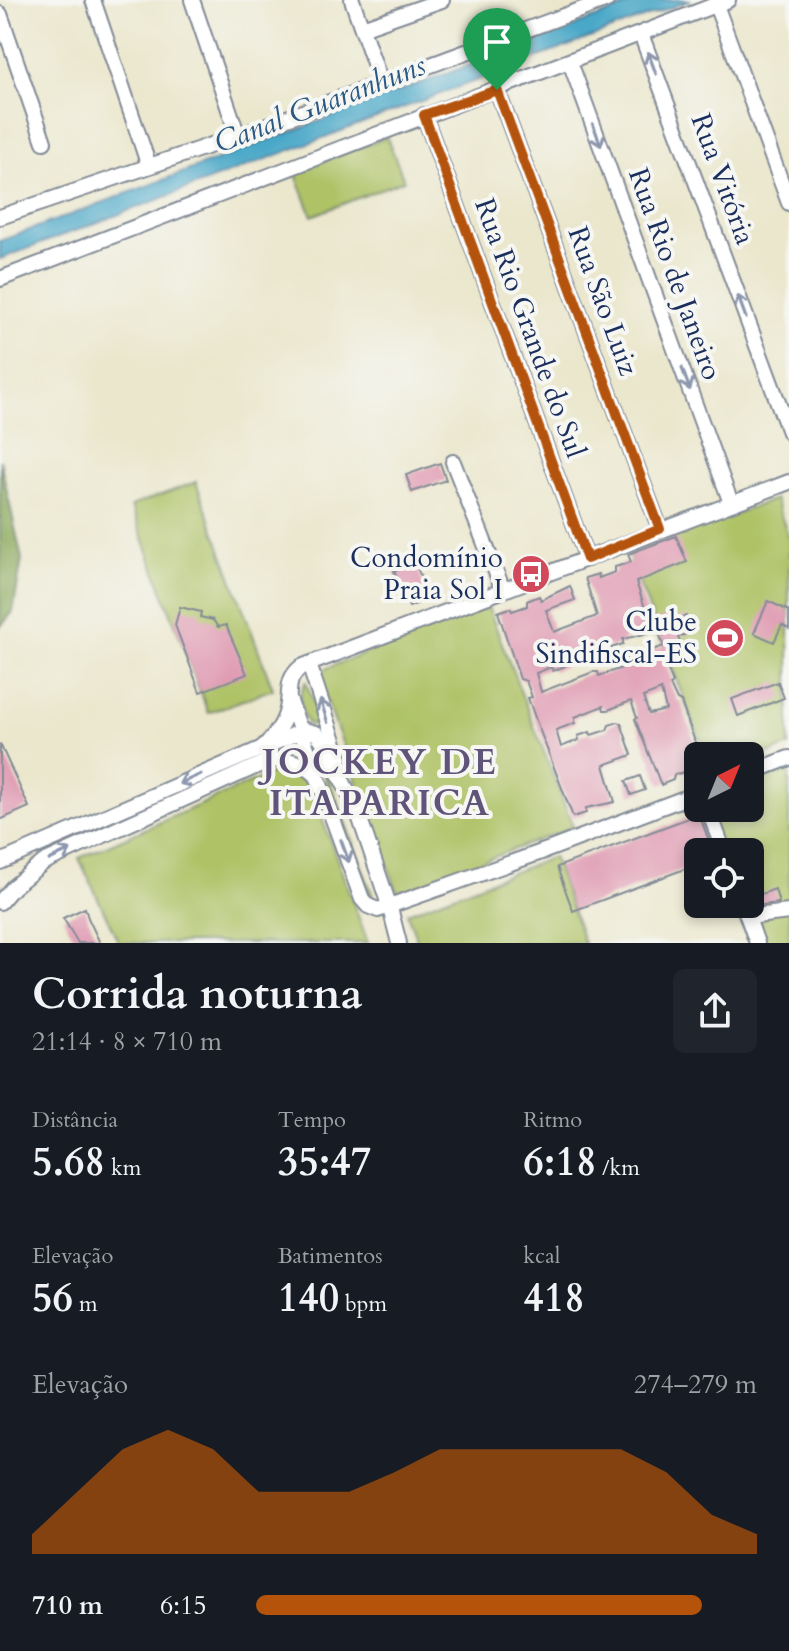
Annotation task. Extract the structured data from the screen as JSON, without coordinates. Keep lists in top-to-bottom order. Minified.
{"streets":{"street":["Rua Vitória","Rua Rio de Janeiro","Rua São Luiz","Rua Rio Grande do Sul"]},"one_way":["Rua Rio de Janeiro"],"districts":["JOCKEY DE ITAPARICA"],"water":["Canal Guaranhuns"],"places":{"bus stop":["Condomínio Praia Sol I"],"sports":["Clube Sindifiscal-ES"]},"north":"top right","page":{"heading":["Corrida noturna","21:14 · 8 × 710 m"],"stats":[["Distância","5.68 km"],["Tempo","35:47"],["Ritmo","6:18 /km"],["Elevação","56 m"],["Batimentos","140 bpm"],["kcal","418"]],"chart":["Elevação","274–279 m"],"list":[{"name":"710 m","note":"6:15"}]}}
